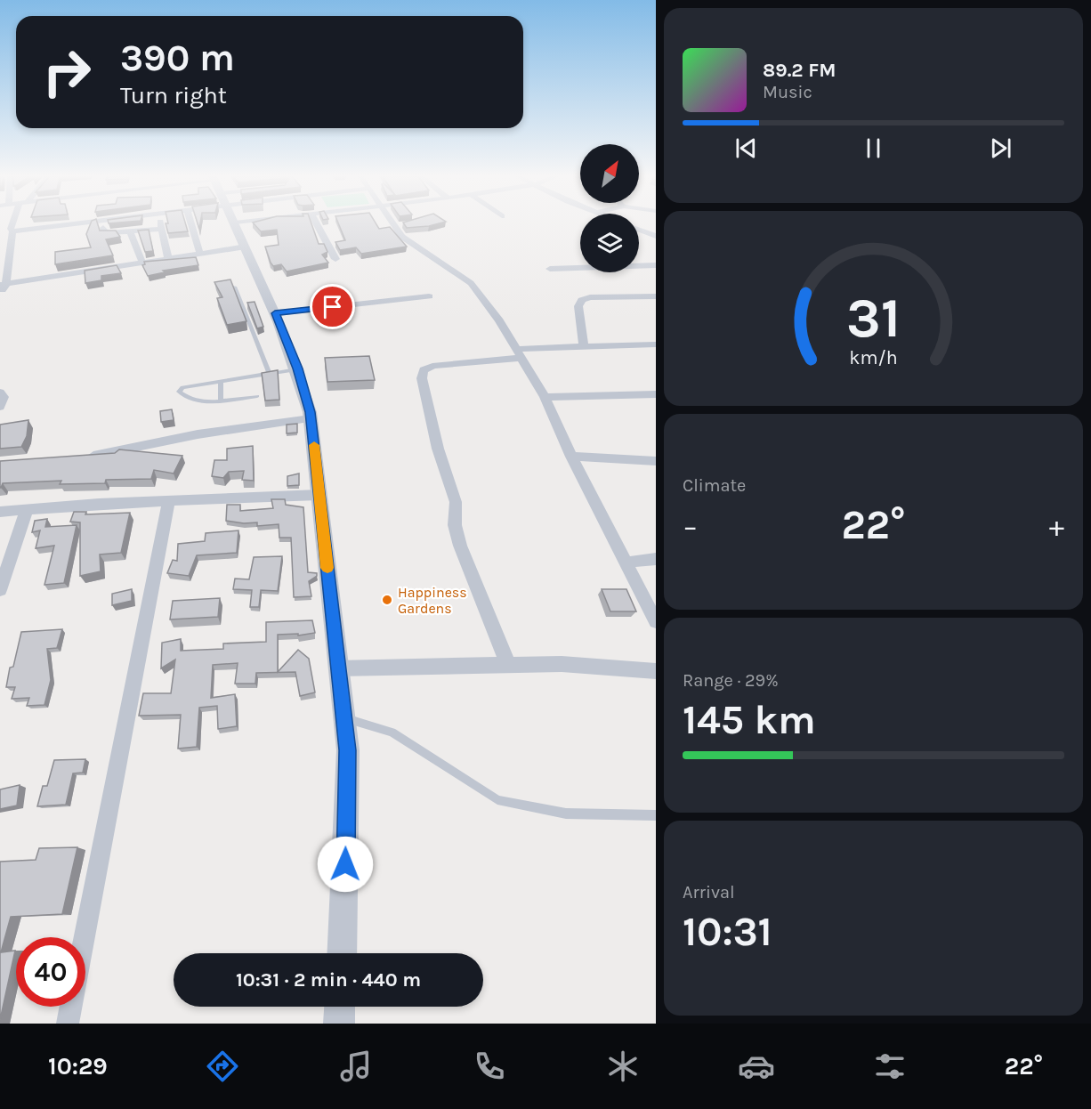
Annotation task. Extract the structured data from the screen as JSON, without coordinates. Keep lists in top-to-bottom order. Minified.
{"places":["Happiness Gardens"],"north":"top right","page":{"turn":["390 m","Turn right"],"song":["89.2 FM","Music"],"tile":["Climate",["Range · 29%","145 km"],["Arrival","10:31"]],"heat":["−","22°","+"],"limit":"40","trip":"10:31 · 2 min · 440 m","tabs":["10:29","22°"],"gauge":["31","km/h"]}}
